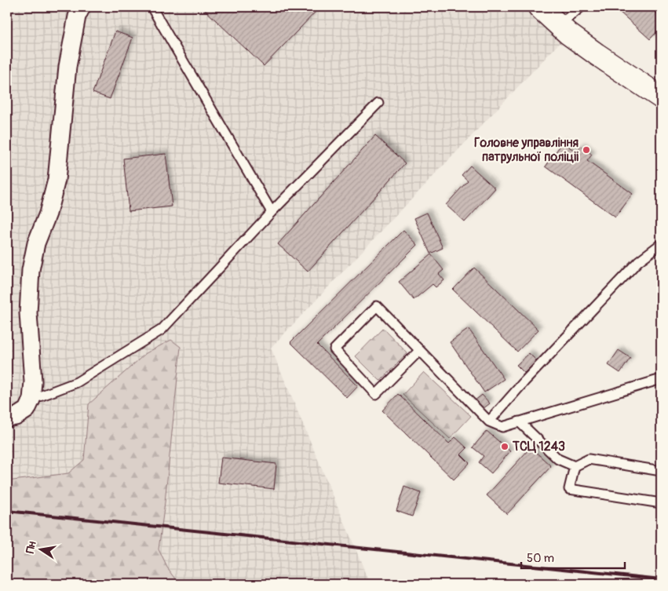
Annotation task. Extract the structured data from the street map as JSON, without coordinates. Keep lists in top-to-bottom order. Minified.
{"places":["Головне управління патрульної поліціі","ТСЦ 1243"],"scale_bar":"50 m","north":"left"}
